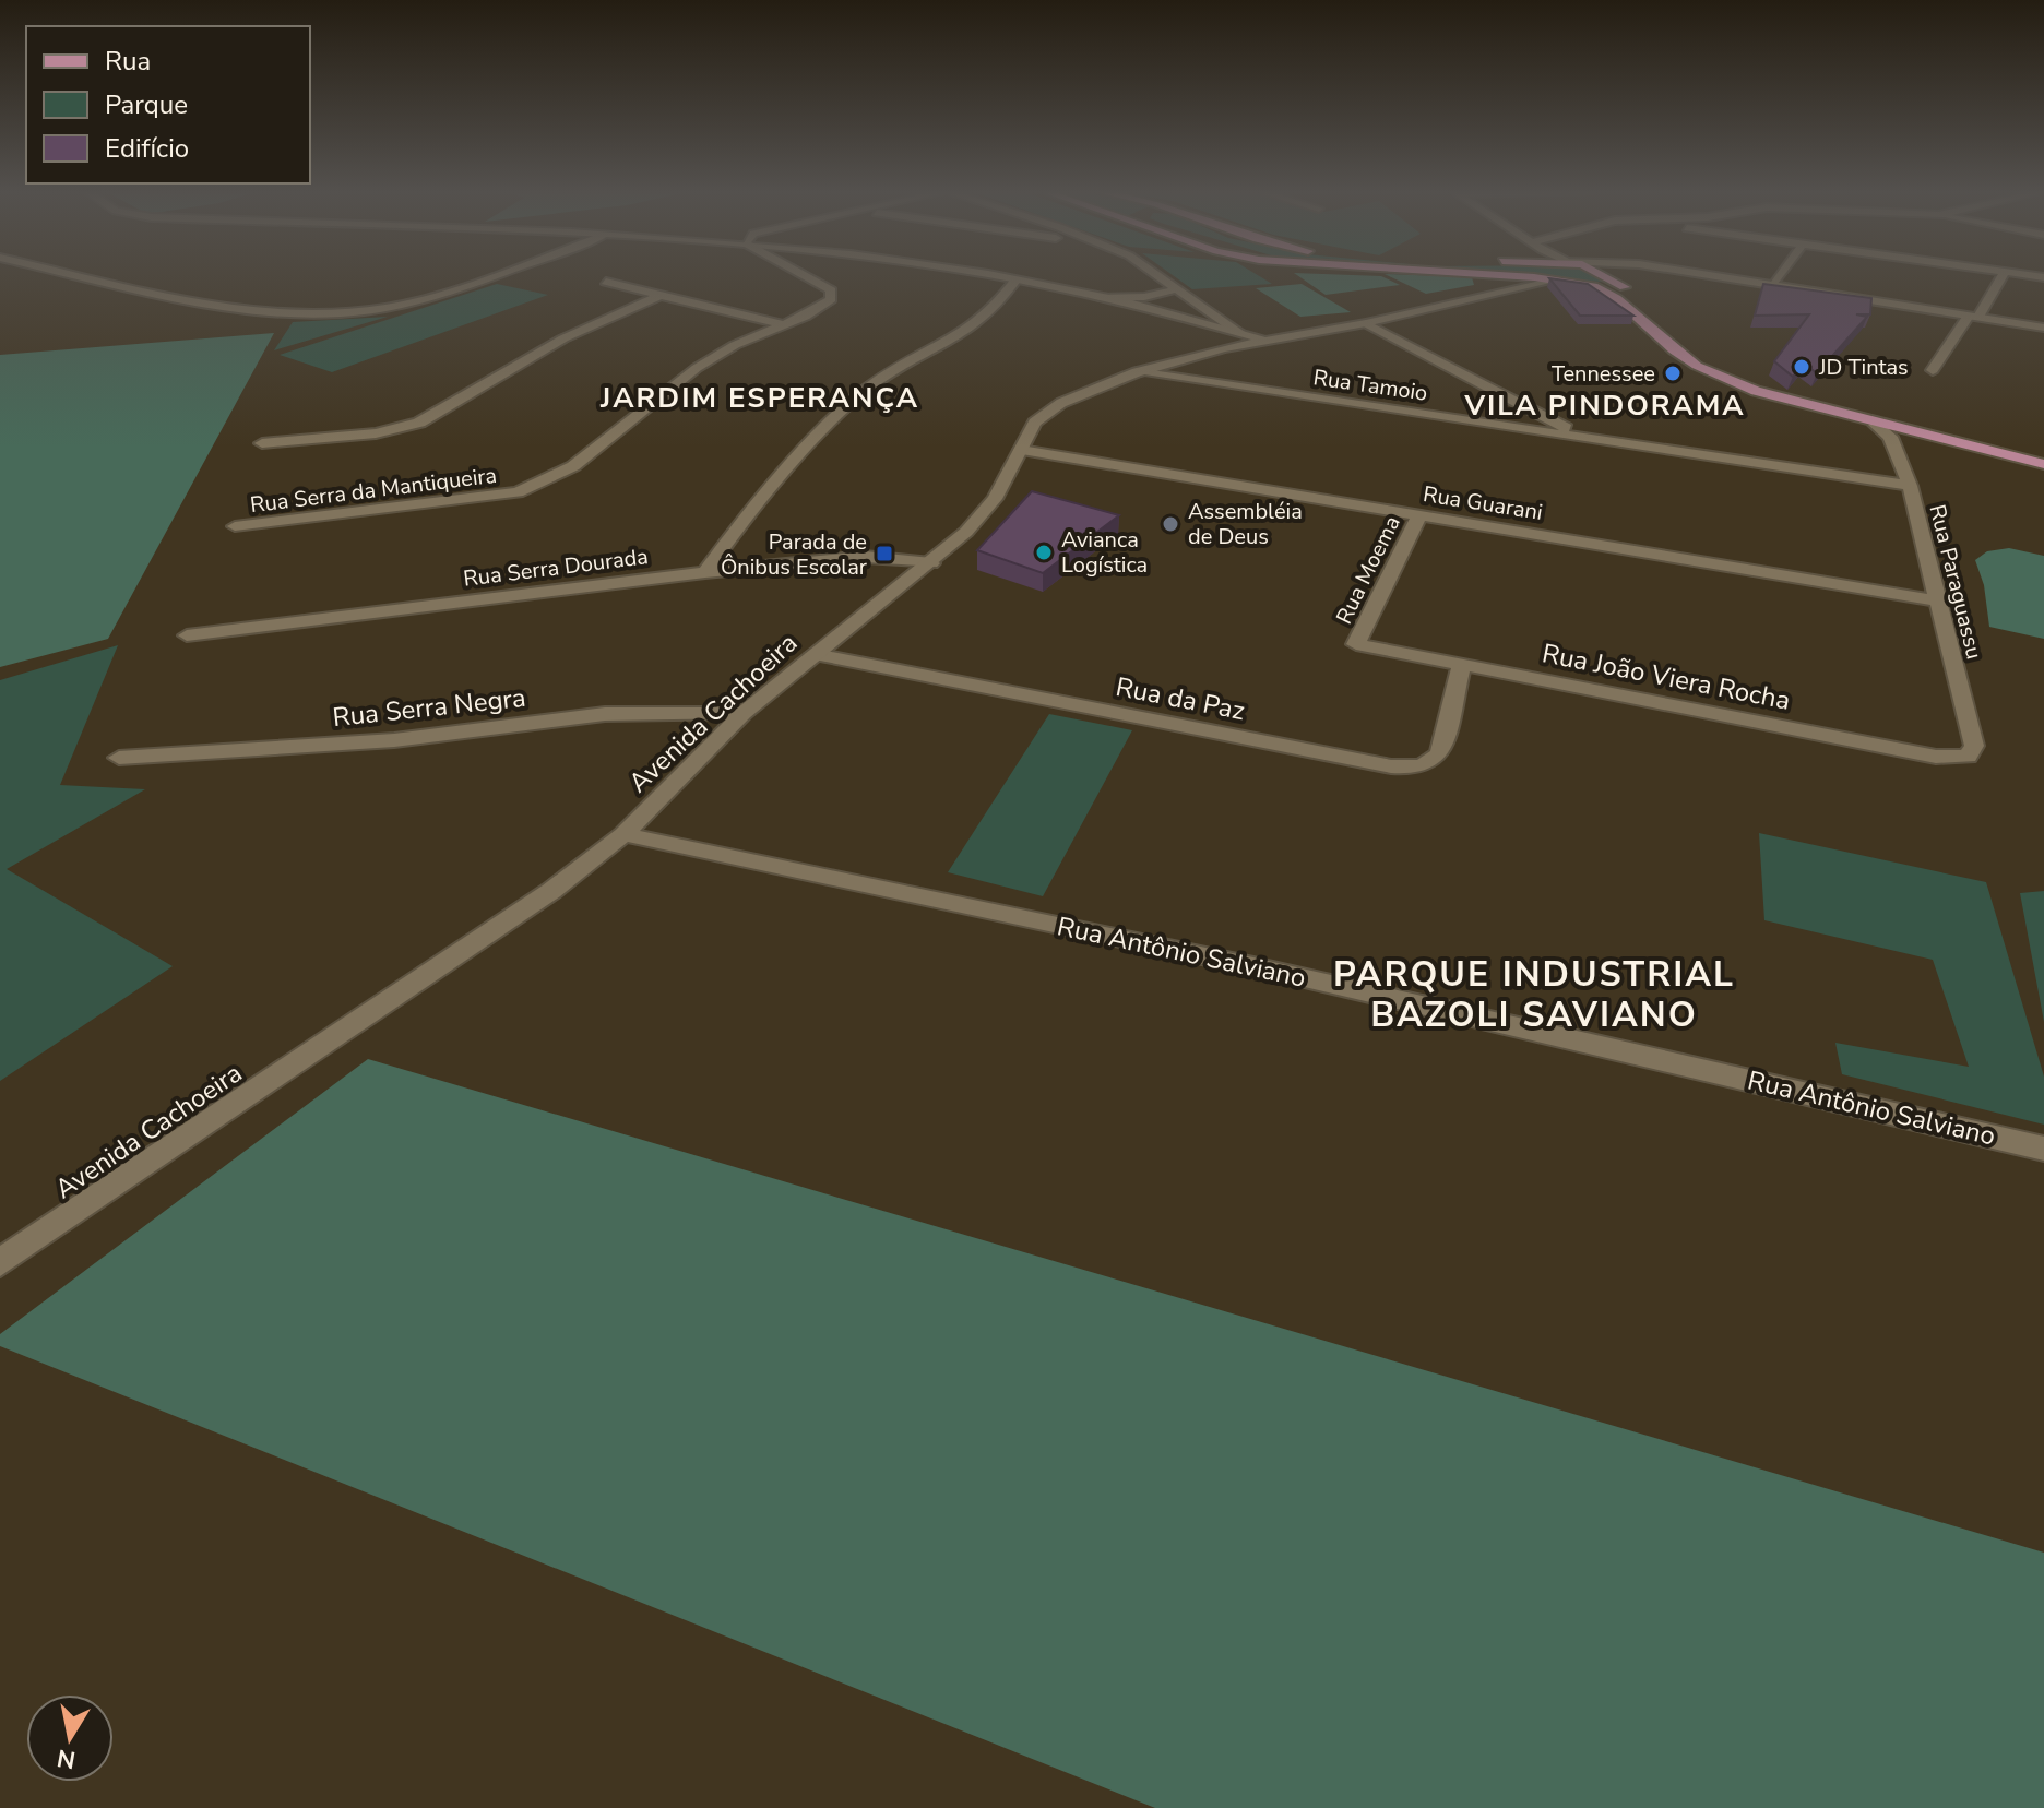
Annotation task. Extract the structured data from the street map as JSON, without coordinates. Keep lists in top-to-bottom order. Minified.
{"streets":{"street":["Rua Tamoio","Rua Serra da Mantiqueira","Rua Guarani","Rua Serra Dourada","Rua Moema","Rua Paraguassu","Rua João Viera Rocha","Rua da Paz","Rua Serra Negra","Avenida Cachoeira","Rua Antônio Salviano"]},"crossings":[["Rua Tamoio","Rua Paraguassu"],["Rua Tamoio","Avenida Cachoeira"],["Rua Guarani","Rua Moema"],["Rua Guarani","Rua Paraguassu"],["Rua Guarani","Avenida Cachoeira"],["Rua Serra Dourada","Avenida Cachoeira"],["Rua Moema","Rua João Viera Rocha"],["Rua Paraguassu","Rua João Viera Rocha"],["Rua João Viera Rocha","Rua da Paz"],["Rua da Paz","Avenida Cachoeira"],["Rua Serra Negra","Avenida Cachoeira"],["Avenida Cachoeira","Rua Antônio Salviano"]],"districts":["JARDIM ESPERANÇA","VILA PINDORAMA","PARQUE INDUSTRIAL BAZOLI SAVIANO"],"places":{"other":["JD Tintas","Tennessee","Assembléia de Deus","Avianca Logística"],"transit":["Parada de Ônibus Escolar"]},"legend":["Rua","Parque","Edifício"],"north":"bottom"}
